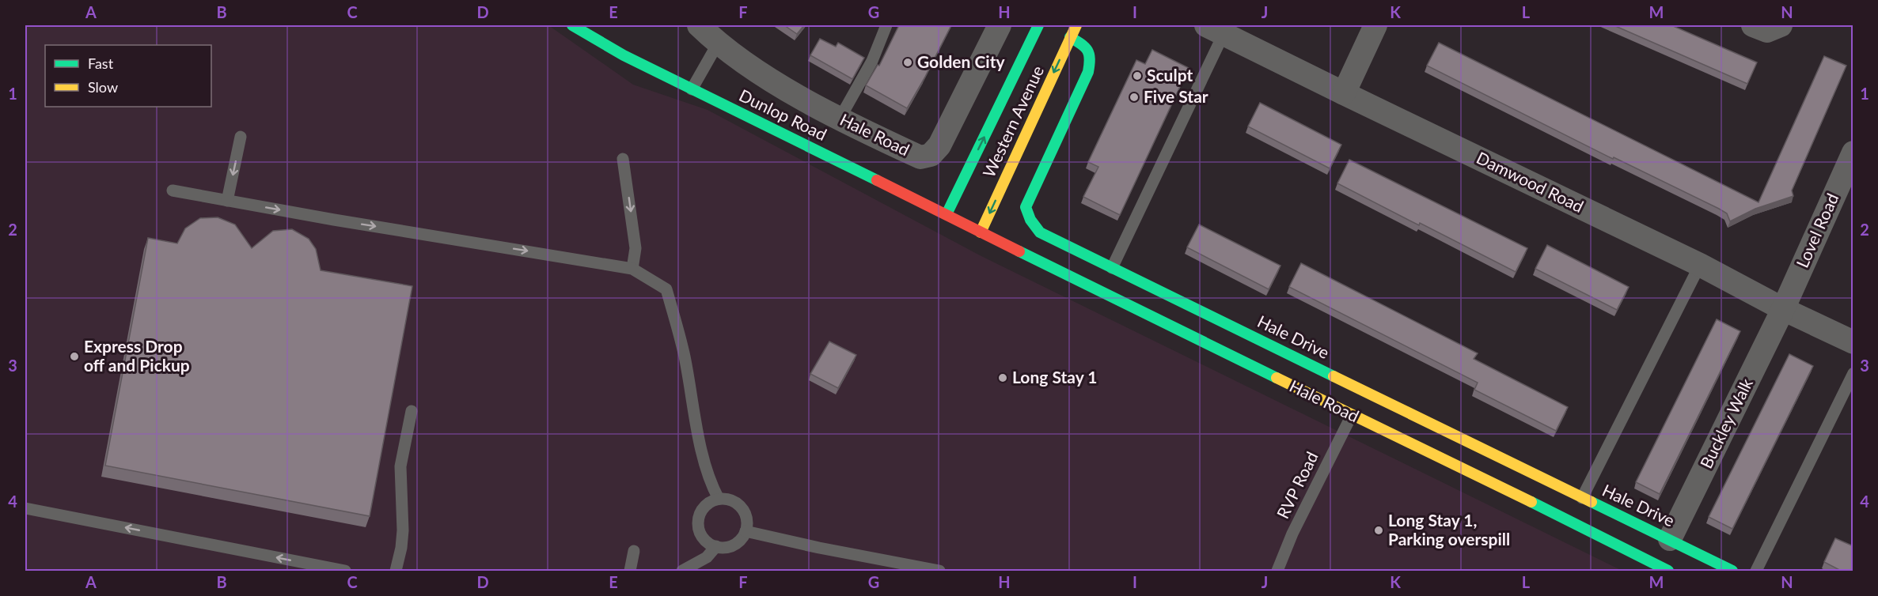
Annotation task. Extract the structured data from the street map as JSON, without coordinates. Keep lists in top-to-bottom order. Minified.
{"streets":{"street":["Dunlop Road","Western Avenue","Hale Road","Damwood Road","Lovel Road","Hale Drive","Buckley Walk"],"lane":["RVP Road"]},"crossings":[["Dunlop Road","Western Avenue"],["Dunlop Road","Hale Road"],["Western Avenue","Hale Road"],["Western Avenue","Hale Drive"],["Hale Road","RVP Road"],["Damwood Road","Lovel Road"],["Damwood Road","Buckley Walk"],["Lovel Road","Buckley Walk"],["Hale Drive","Buckley Walk"]],"places":["Golden City","Sculpt","Five Star","Express Drop off and Pickup","Long Stay 1","Long Stay 1, Parking overspill"],"legend":["Fast","Slow"],"grid":{"columns":["A","B","C","D","E","F","G","H","I","J","K","L","M","N"],"rows":["1","2","3","4"]}}
